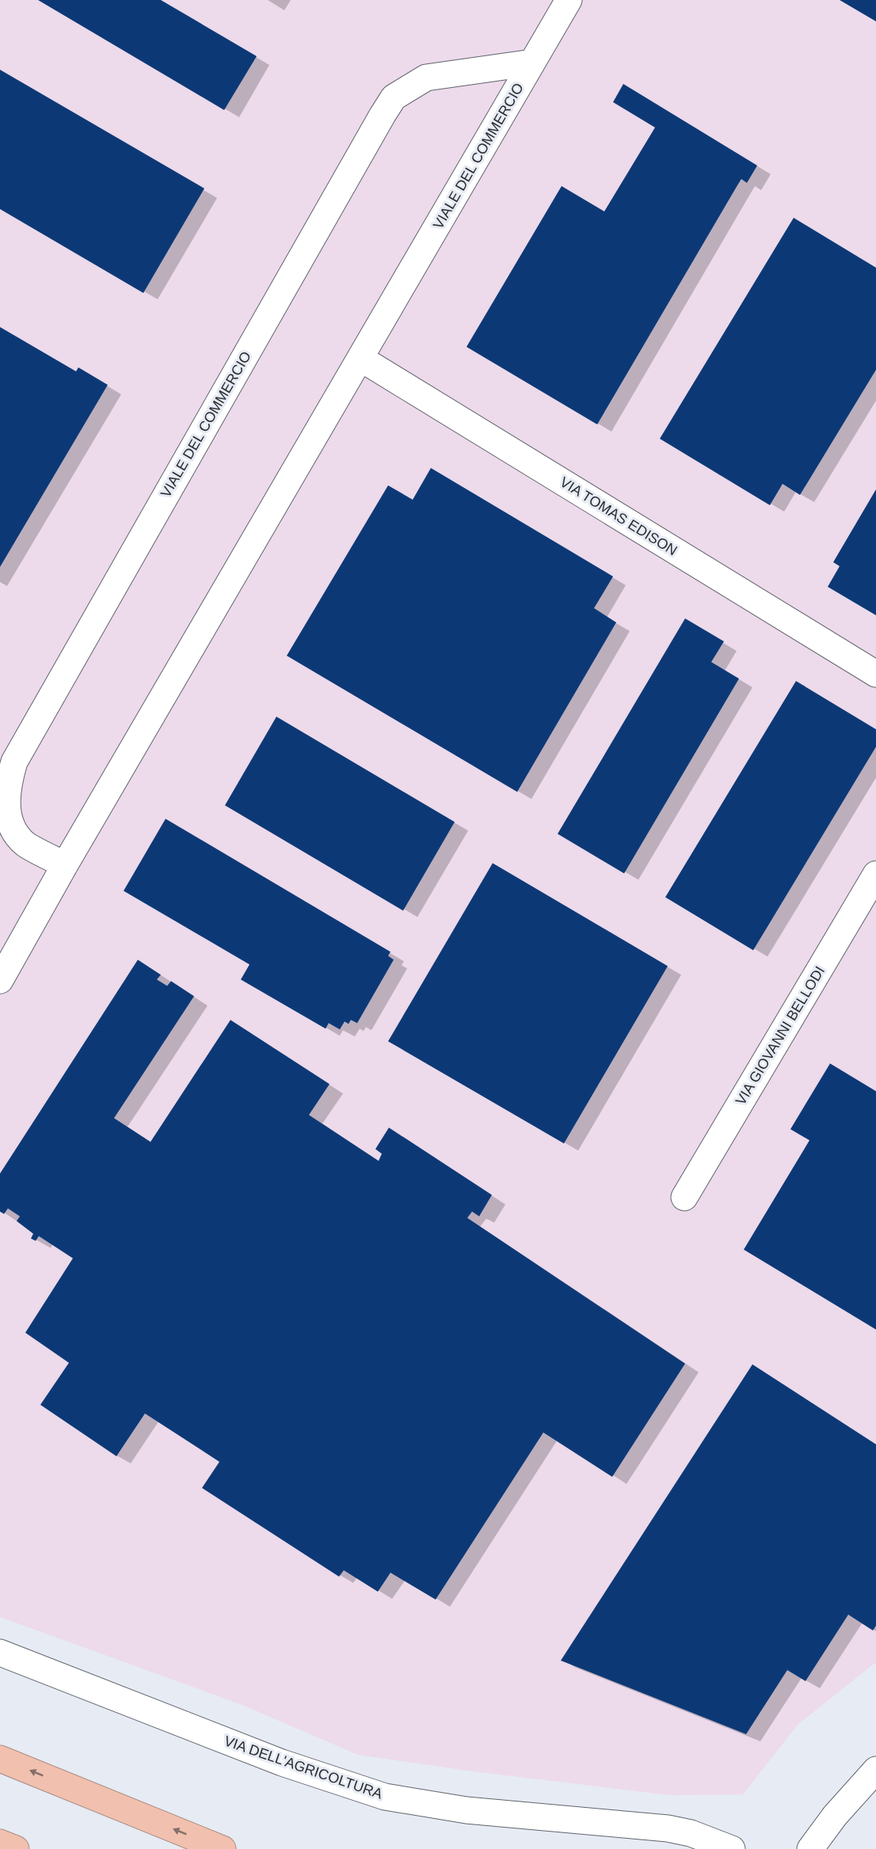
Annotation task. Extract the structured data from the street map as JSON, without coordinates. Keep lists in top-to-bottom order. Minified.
{"streets":{"street":["VIALE DEL COMMERCIO","VIA TOMAS EDISON","VIA GIOVANNI BELLODI","VIA DELL'AGRICOLTURA"]},"crossings":[["VIALE DEL COMMERCIO","VIA TOMAS EDISON"]]}
